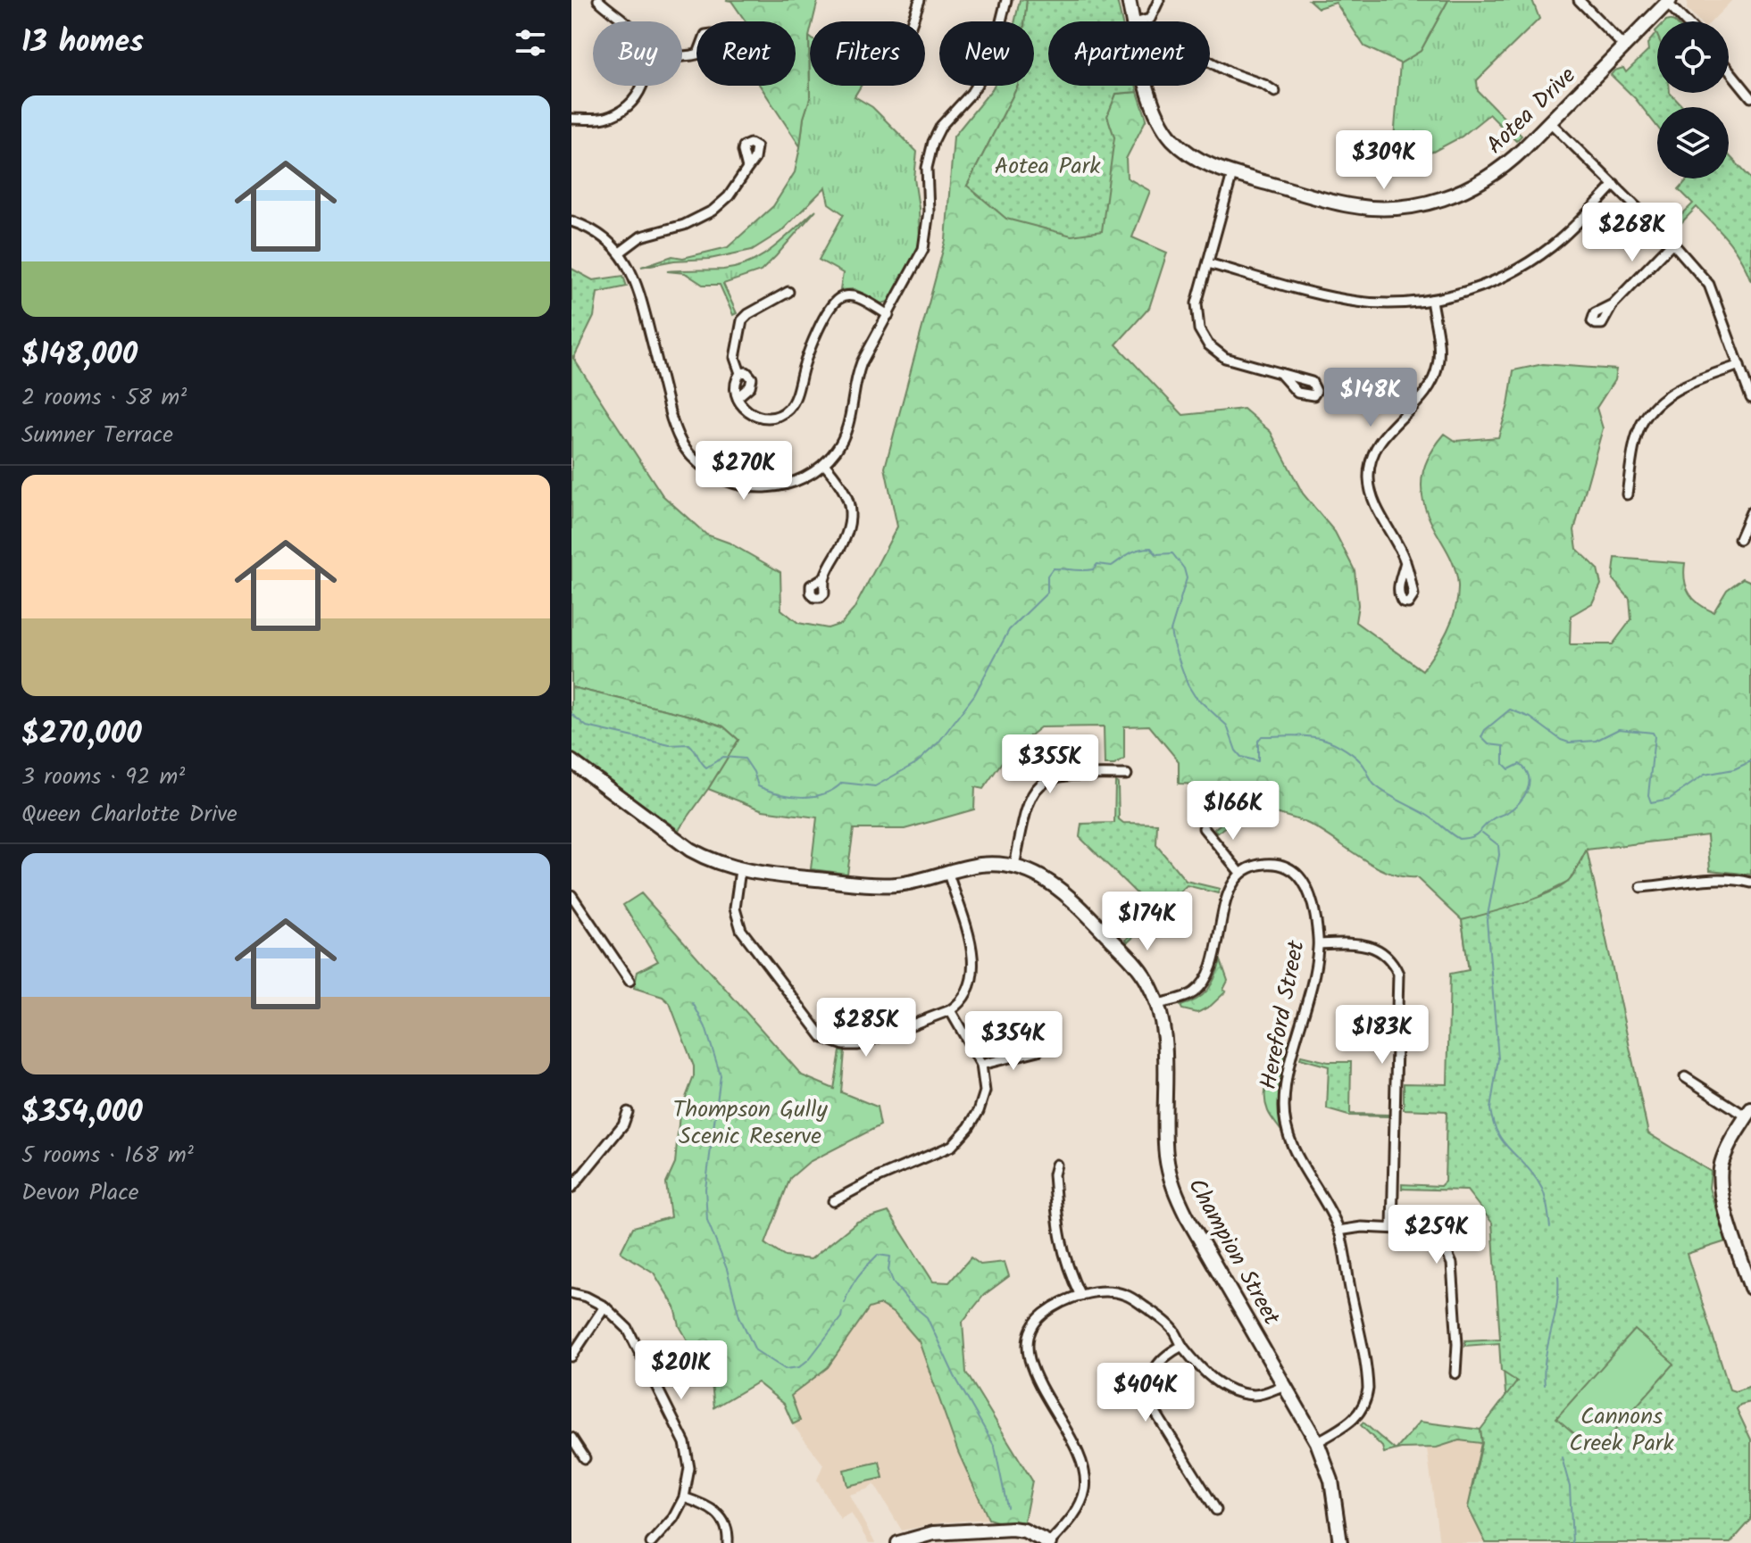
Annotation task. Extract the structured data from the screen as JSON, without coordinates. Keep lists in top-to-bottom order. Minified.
{"streets":{"main road":["Aotea Drive","Champion Street"],"street":["Hereford Street"]},"crossings":[["Hereford Street","Champion Street"]],"parks":["Aotea Park","Thompson Gully Scenic Reserve","Cannons Creek Park"],"page":{"heading":"13 homes","chip":["Buy","Rent","Filters","New","Apartment"],"list":[{"name":"$148,000","note":"2 rooms · 58 m² · Sumner Terrace"},{"name":"$270,000","note":"3 rooms · 92 m² · Queen Charlotte Drive"},{"name":"$354,000","note":"5 rooms · 168 m² · Devon Place"}],"price":["$309K","$268K","$148K","$270K","$355K","$166K","$174K","$285K","$183K","$354K","$259K","$201K","$404K"]}}
